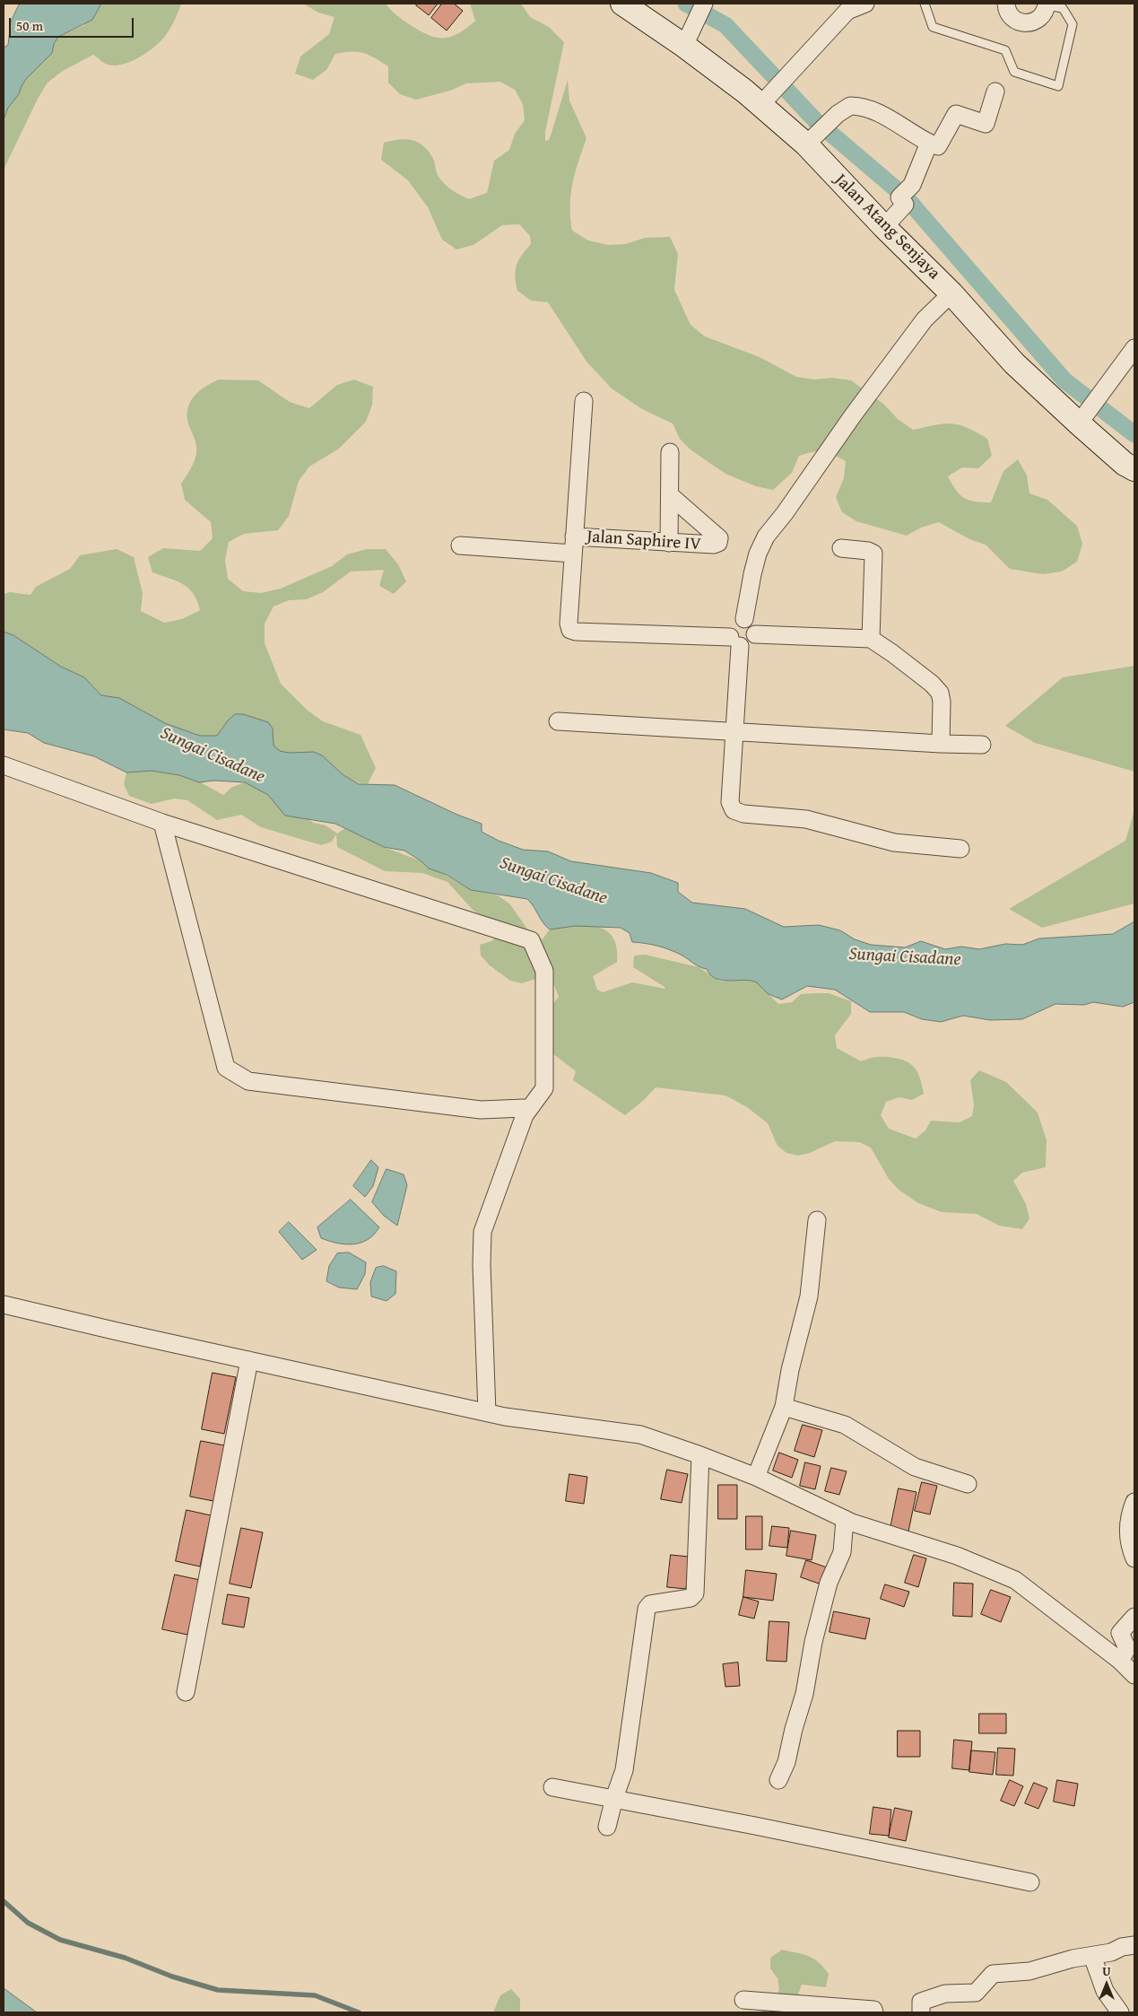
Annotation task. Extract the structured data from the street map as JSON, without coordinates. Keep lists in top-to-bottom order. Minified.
{"streets":{"main road":["Jalan Atang Senjaya"],"street":["Jalan Saphire IV"]},"water":["Sungai Cisadane"],"scale_bar":"50 m","north":"top"}
